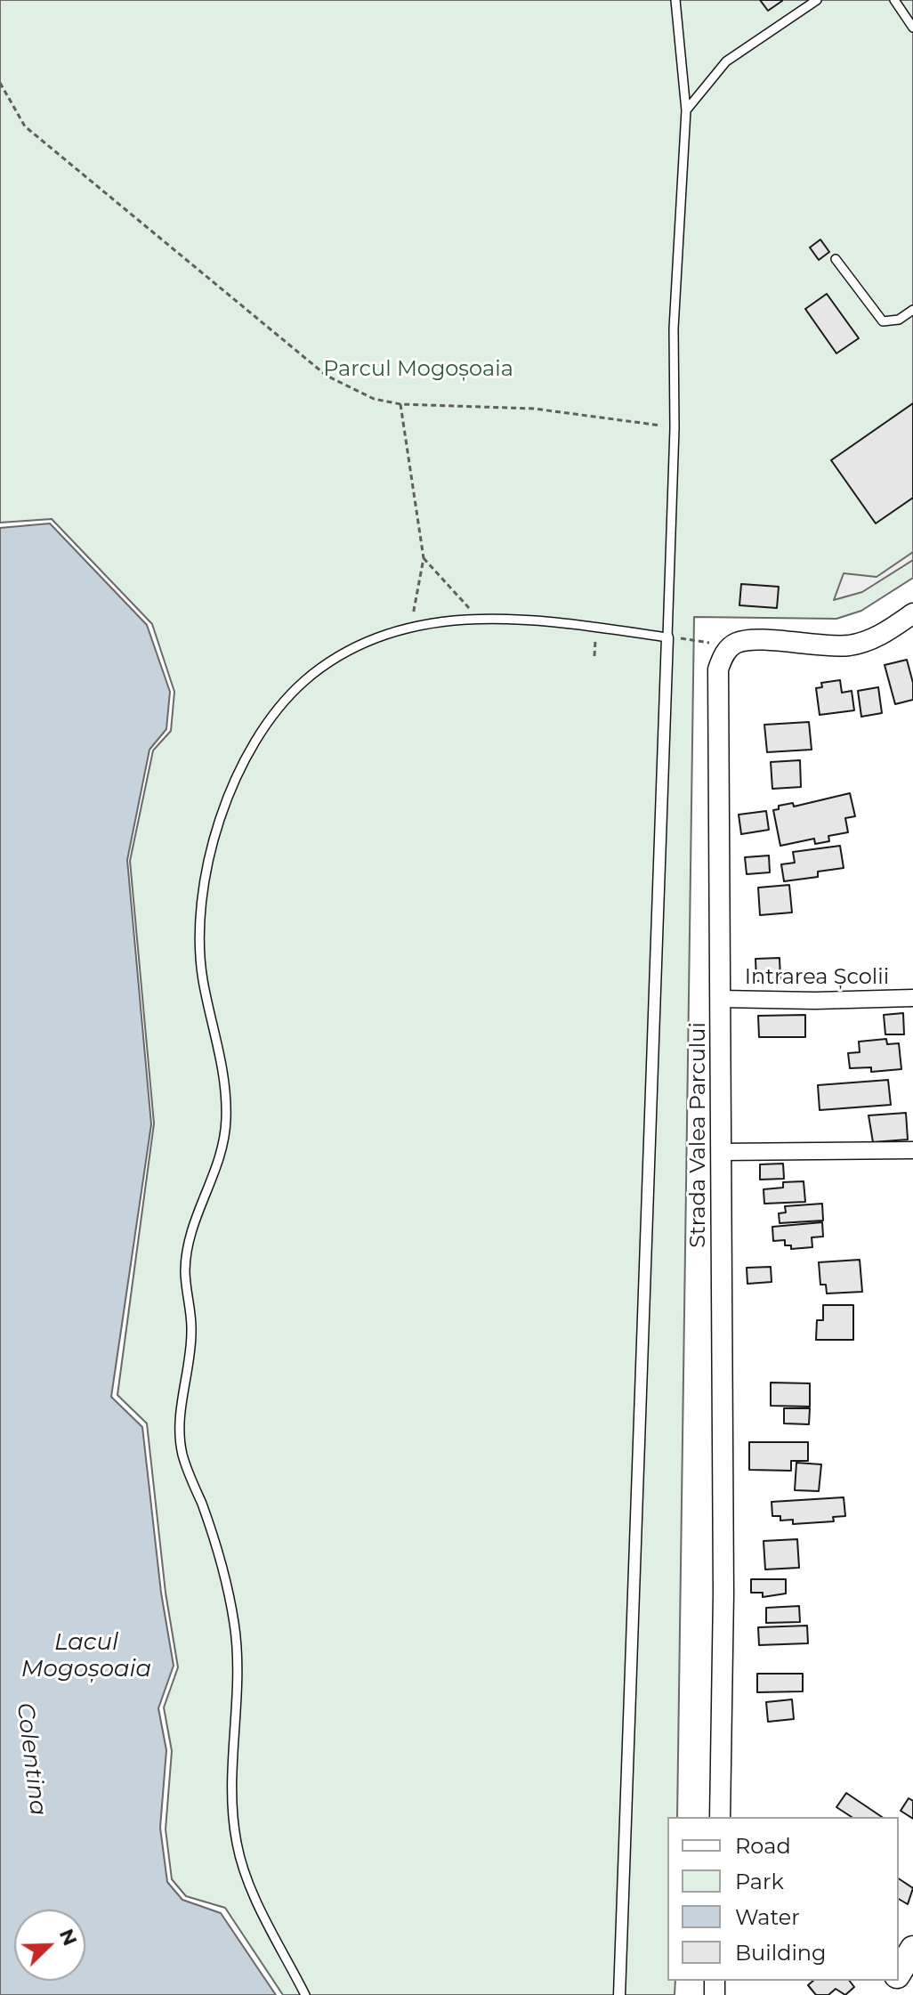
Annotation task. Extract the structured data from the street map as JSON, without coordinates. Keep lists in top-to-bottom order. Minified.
{"streets":{"street":["Intrarea Școlii","Strada Valea Parcului"]},"crossings":[["Intrarea Școlii","Strada Valea Parcului"]],"water":["Lacul Mogoșoaia","Colentina"],"parks":["Parcul Mogoșoaia"],"legend":["Road","Park","Water","Building"],"north":"top right"}
